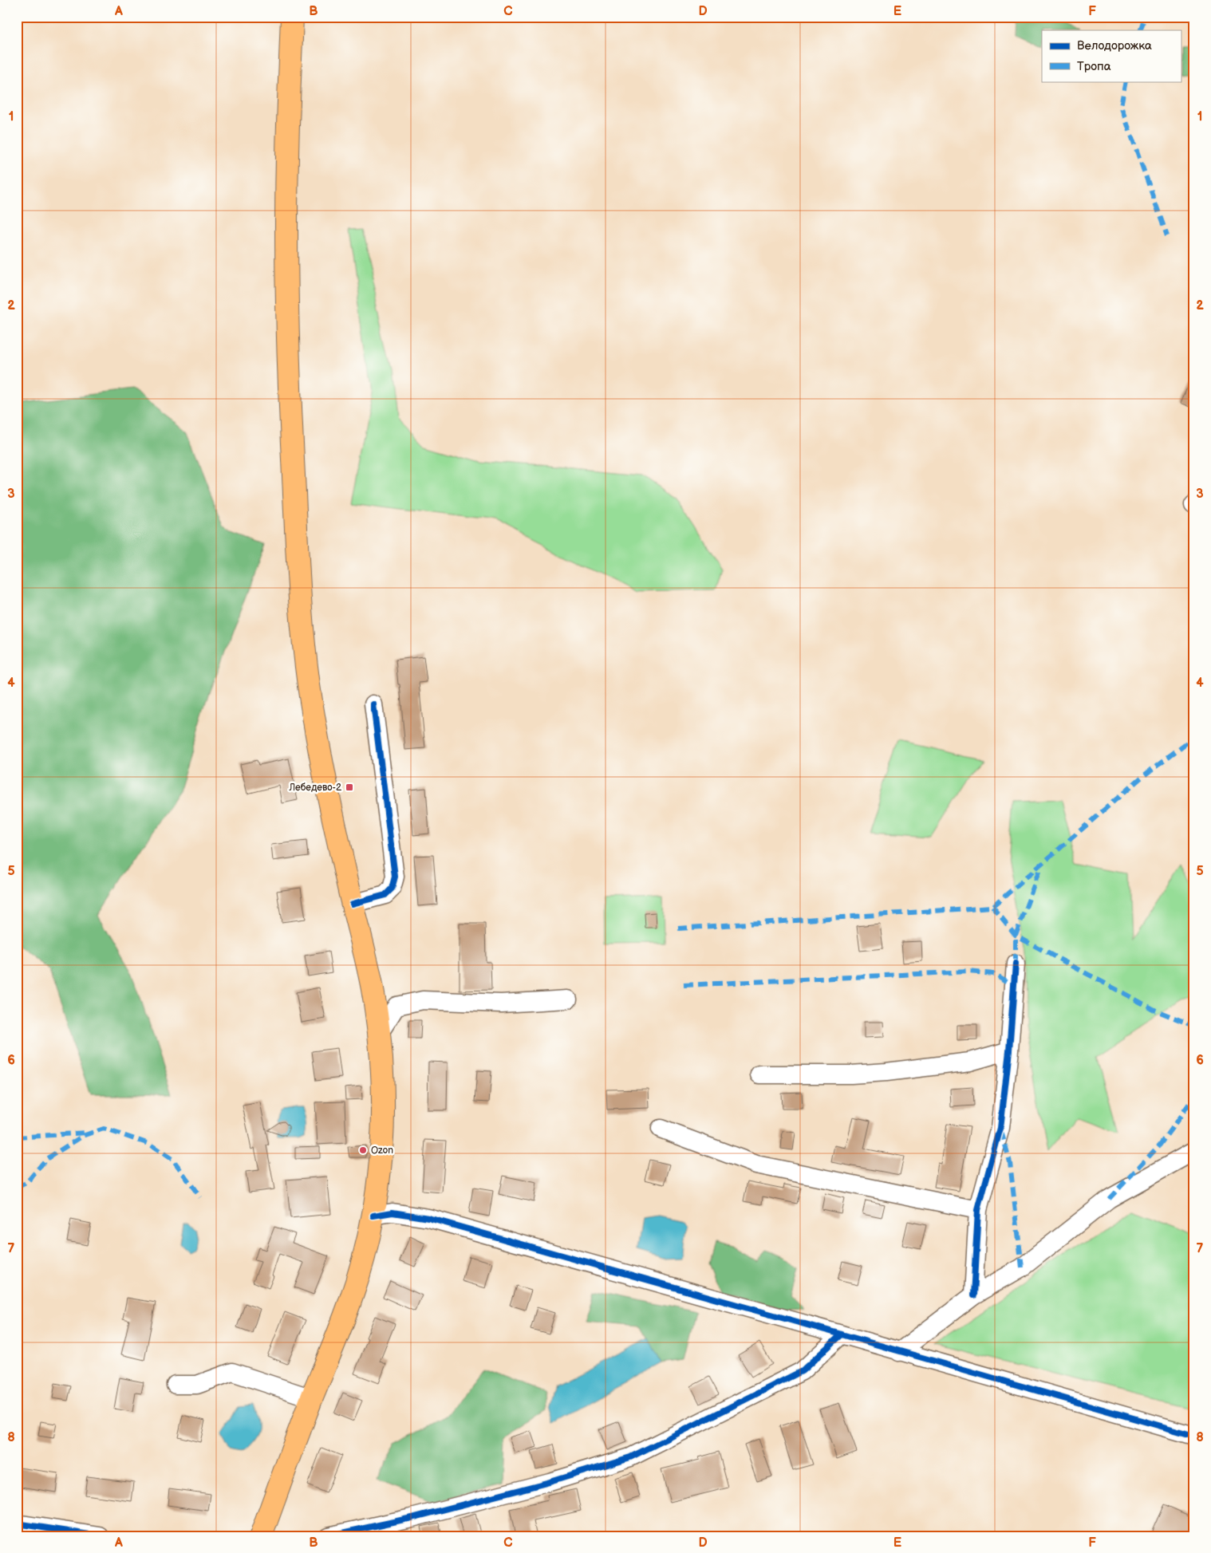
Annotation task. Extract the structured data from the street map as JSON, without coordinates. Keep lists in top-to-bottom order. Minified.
{"places":{"transit":["Лебедево-2"],"other":["Ozon"]},"legend":["Велодорожка","Тропа"],"grid":{"columns":["A","B","C","D","E","F"],"rows":["1","2","3","4","5","6","7","8"]}}
